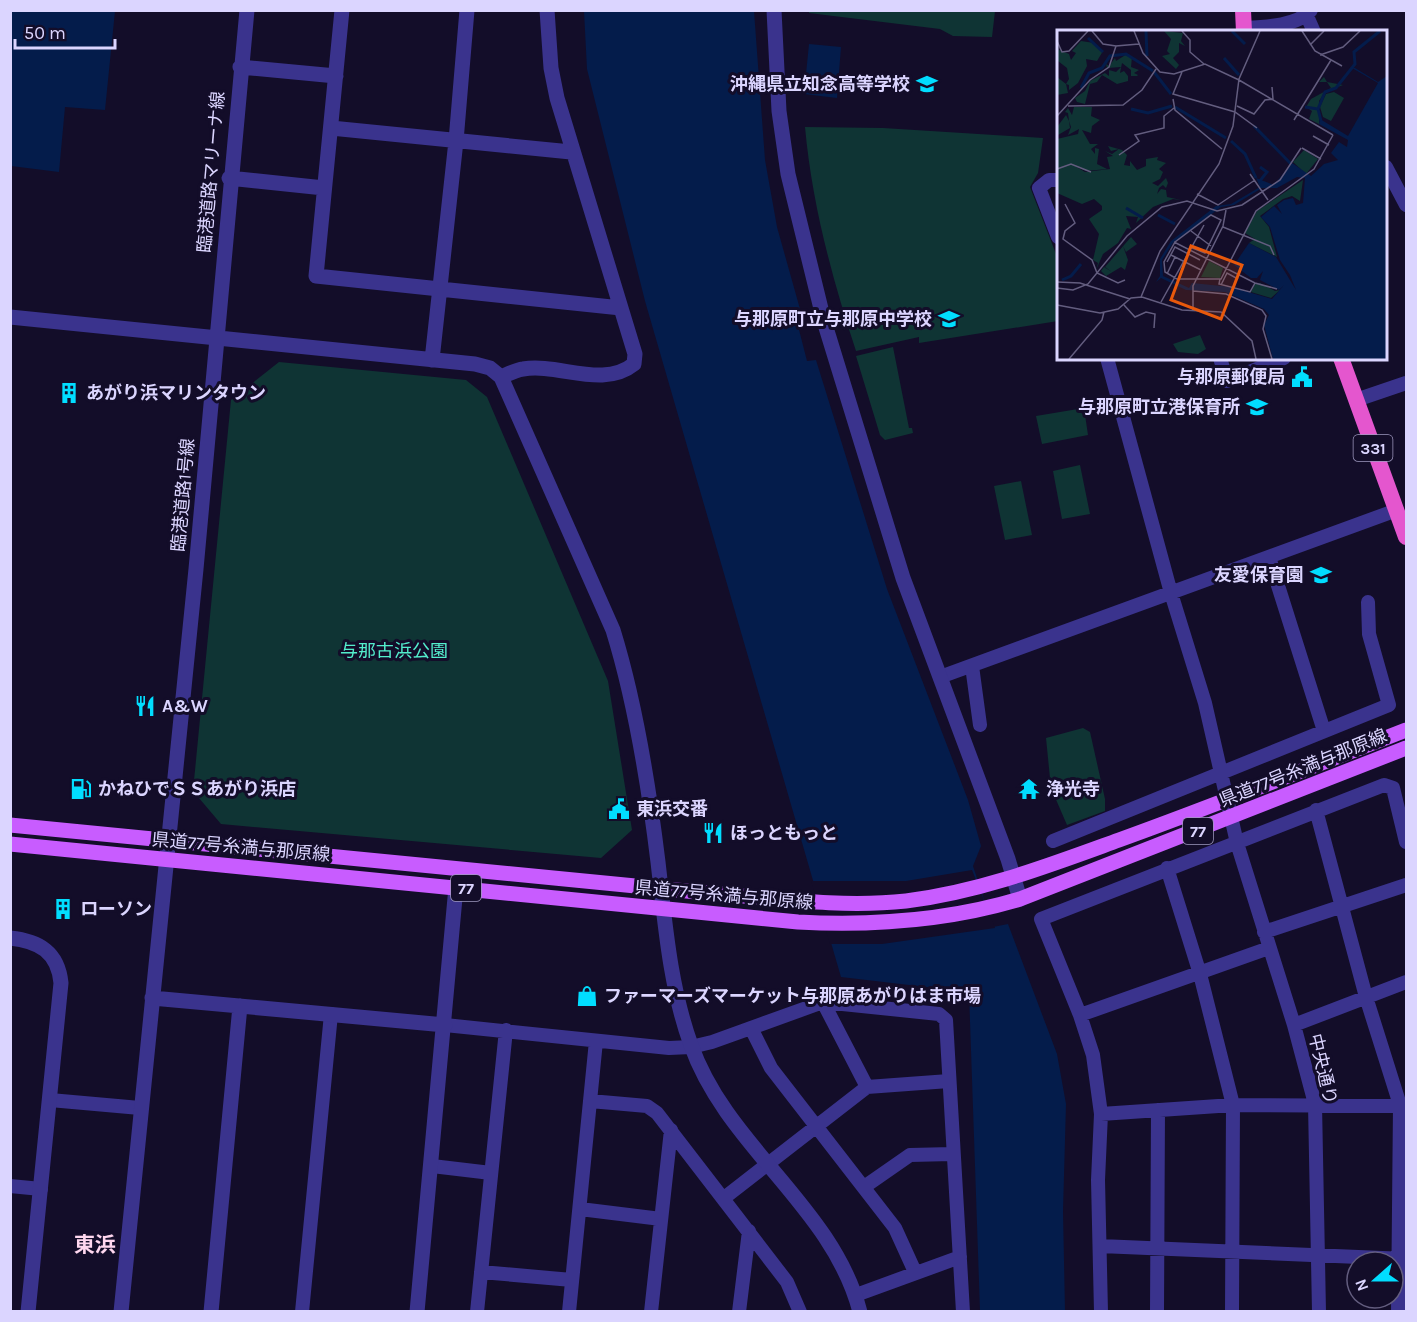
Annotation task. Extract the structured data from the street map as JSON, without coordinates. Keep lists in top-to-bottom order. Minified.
{"streets":{"highway":["331"],"main road":["県道77号糸満与那原線","77"],"street":["臨港道路マリーナ線","臨港道路1号線","中央通り"]},"crossings":[["臨港道路マリーナ線","臨港道路1号線"],["臨港道路1号線","県道77号糸満与那原線"],["県道77号糸満与那原線","中央通り"]],"districts":["東浜"],"parks":["与那古浜公園"],"places":{"school or university":["沖縄県立知念高等学校","与那原町立与那原中学校","与那原町立港保育所","友愛保育園"],"public building":["与那原郵便局","東浜交番"],"building":["あがり浜マリンタウン","ローソン"],"restaurant":["A&W","ほっともっと"],"fuel station":["かねひでＳＳあがり浜店"],"temple":["浄光寺"],"shop":["ファーマーズマーケット与那原あがりはま市場"]},"scale_bar":"50 m","north":"left"}
